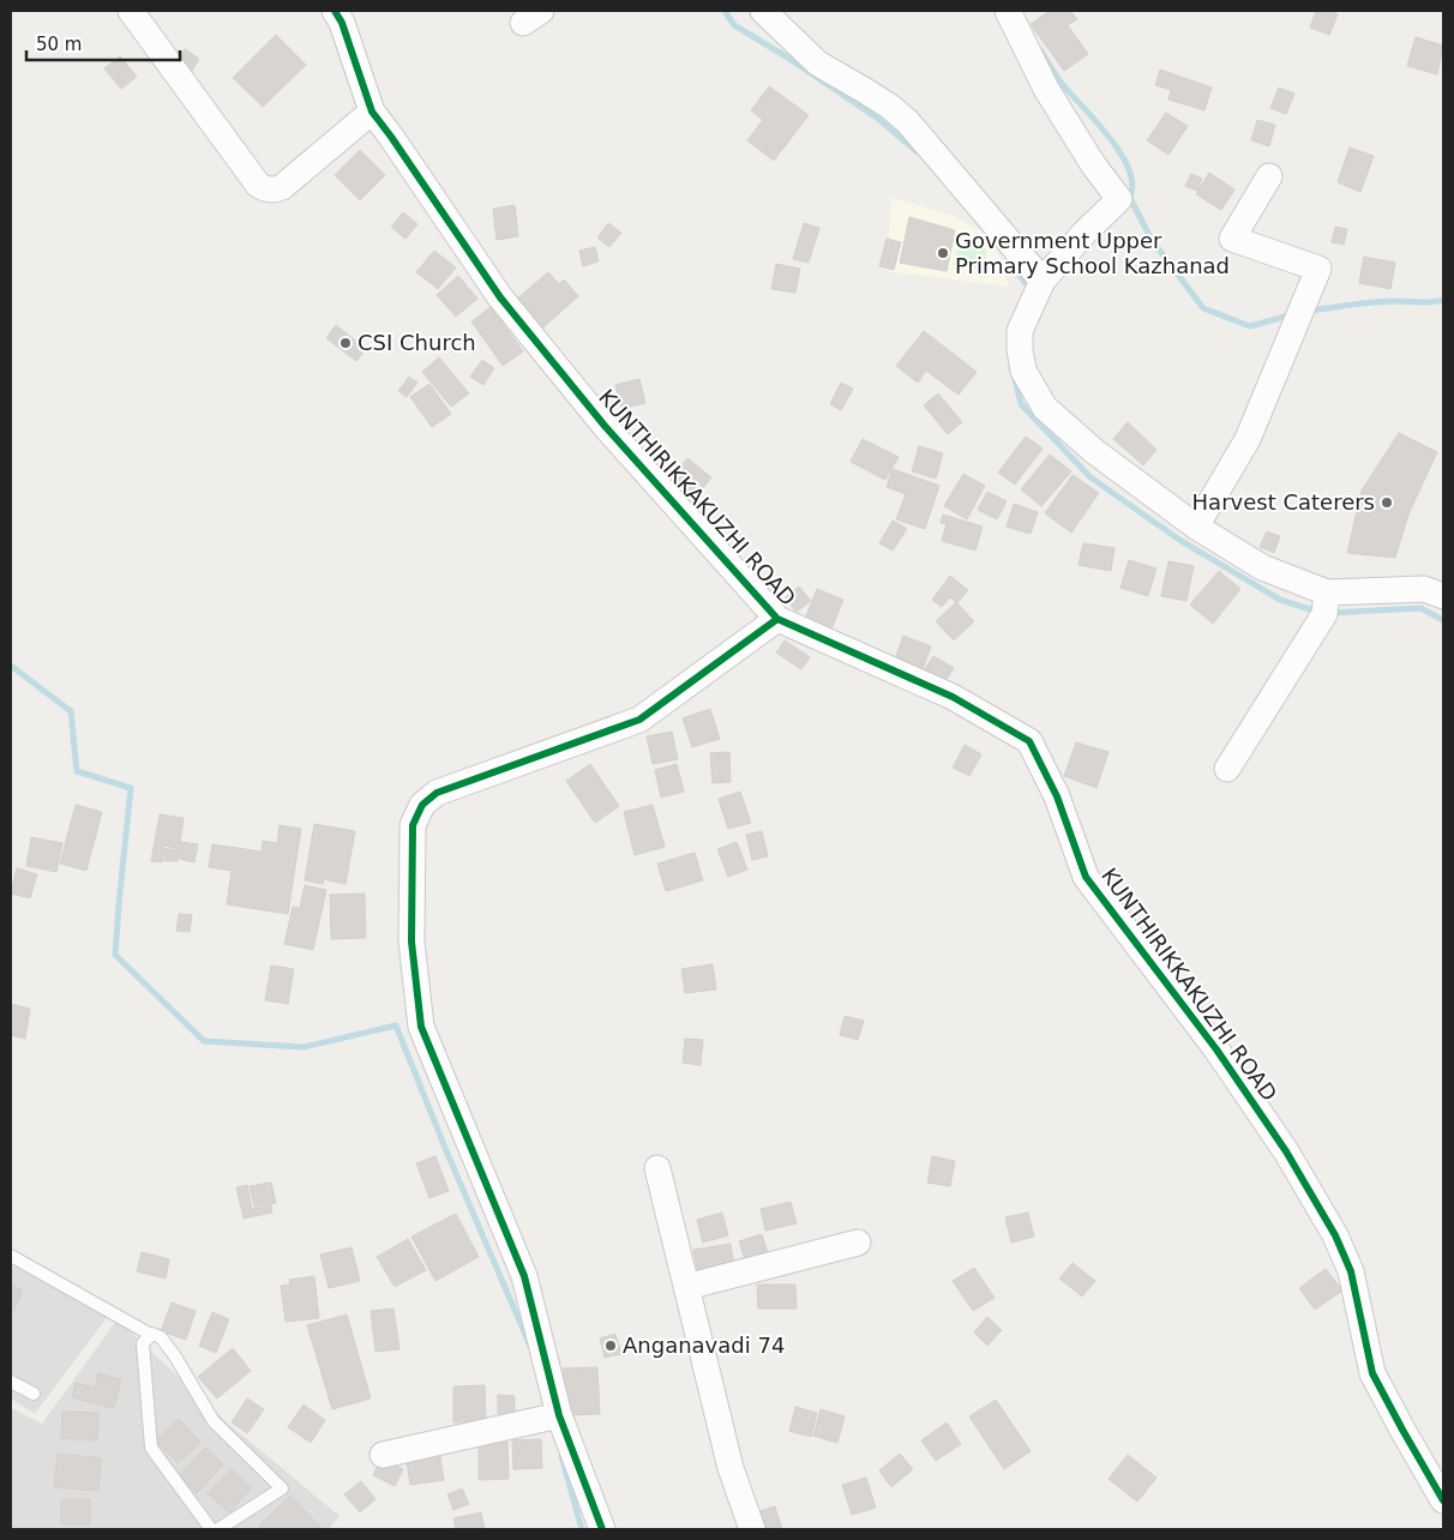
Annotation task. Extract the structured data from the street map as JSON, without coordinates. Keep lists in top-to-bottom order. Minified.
{"streets":{"street":["KUNTHIRIKKAKUZHI ROAD"]},"places":["Government Upper Primary School Kazhanad","CSI Church","Harvest Caterers","Anganavadi 74"],"scale_bar":"50 m"}
